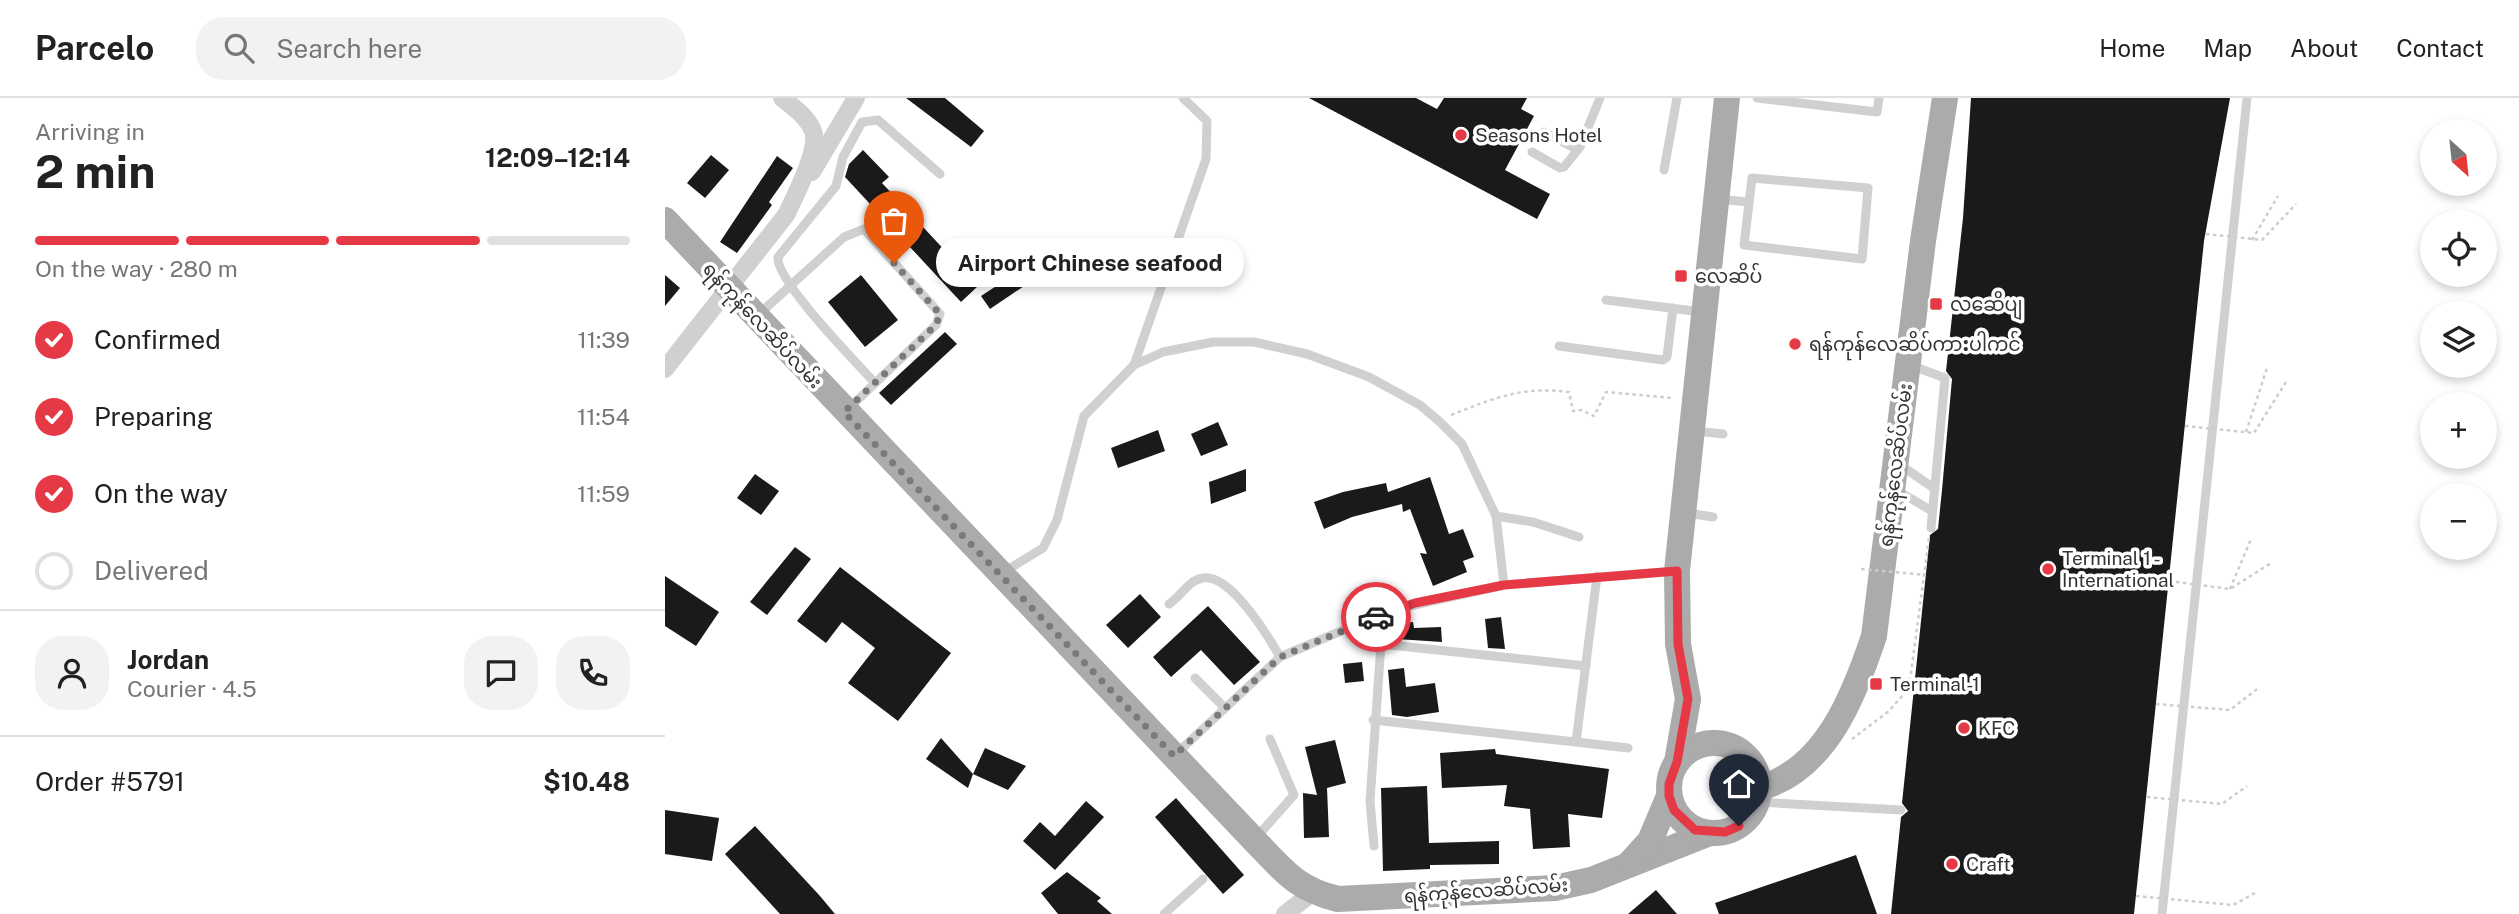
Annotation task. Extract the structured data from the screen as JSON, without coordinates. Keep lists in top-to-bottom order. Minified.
{"streets":{"main road":["ရန်ကုန်လေဆိပ်လမ်း"]},"places":{"other":["Seasons Hotel","Airport Chinese seafood","ရန်ကုန်လေဆိပ်ကားပါကင်","Terminal 1 - International","KFC","Craft"],"transit":["လေဆိပ်","လဆေိပျ","Terminal-1"]},"north":"bottom right","page":{"header":"Parcelo","search":"Search here","nav":["Home","Map","About","Contact"],"heading":["2 min","Arriving in","12:09–12:14"],"panel":["Jordan","Courier · 4.5","Order #5791","$10.48"],"map_buttons":["+","−"],"bar":"On the way · 280 m","bubble":"Airport Chinese seafood","list":[["Confirmed","11:39"],["Preparing","11:54"],["On the way","11:59"],"Delivered"]}}
